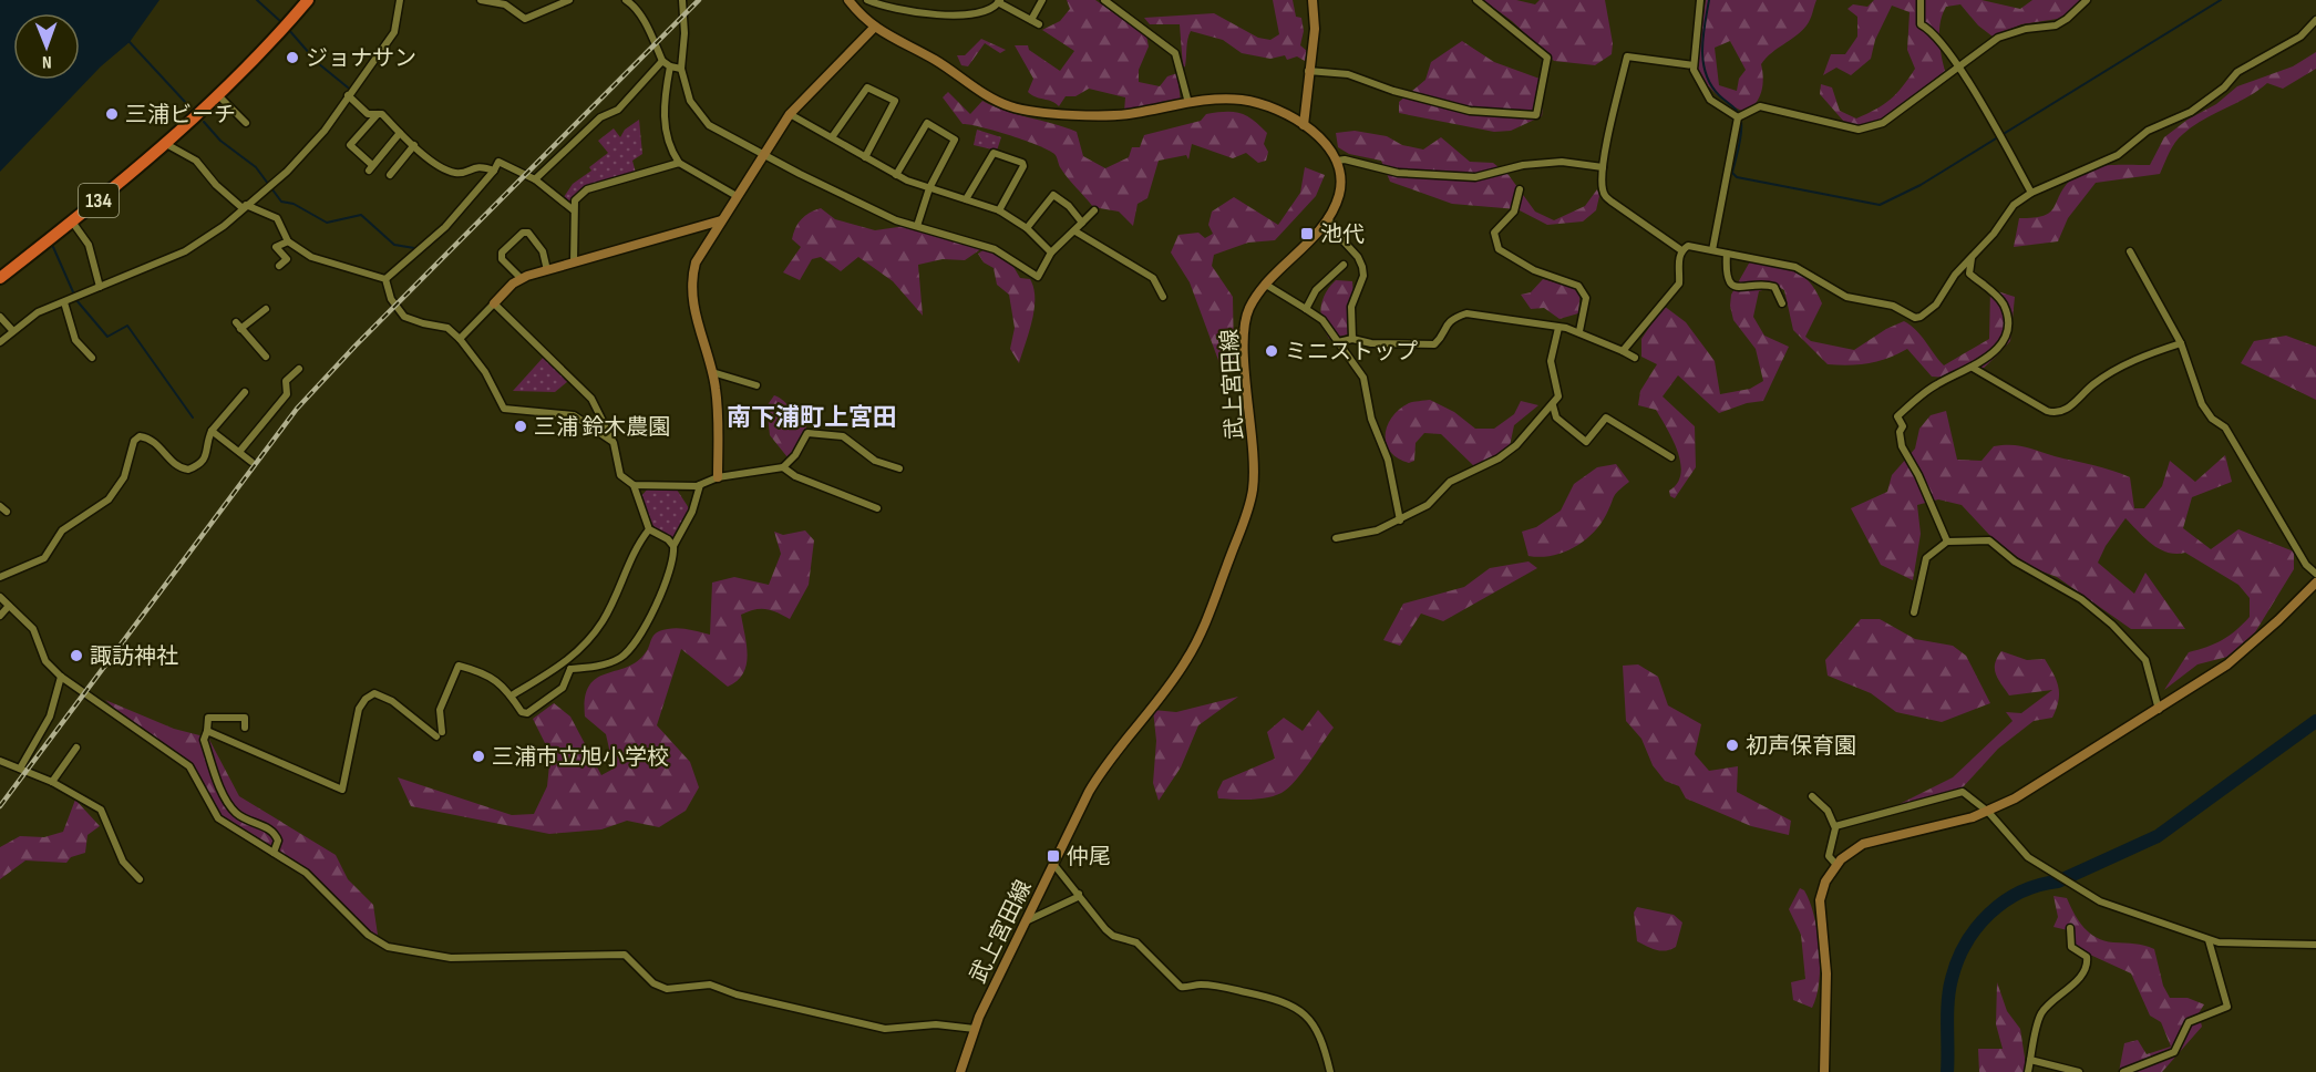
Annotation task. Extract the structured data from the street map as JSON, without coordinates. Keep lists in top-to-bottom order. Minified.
{"streets":{"highway":["134"],"street":["武上宮田線"]},"districts":["南下浦町上宮田"],"places":{"other":["ジョナサン","三浦ビーチ","ミニストップ","三浦 鈴木農園","諏訪神社","初声保育園","三浦市立旭小学校"],"transit":["池代","仲尾"]},"north":"bottom"}
